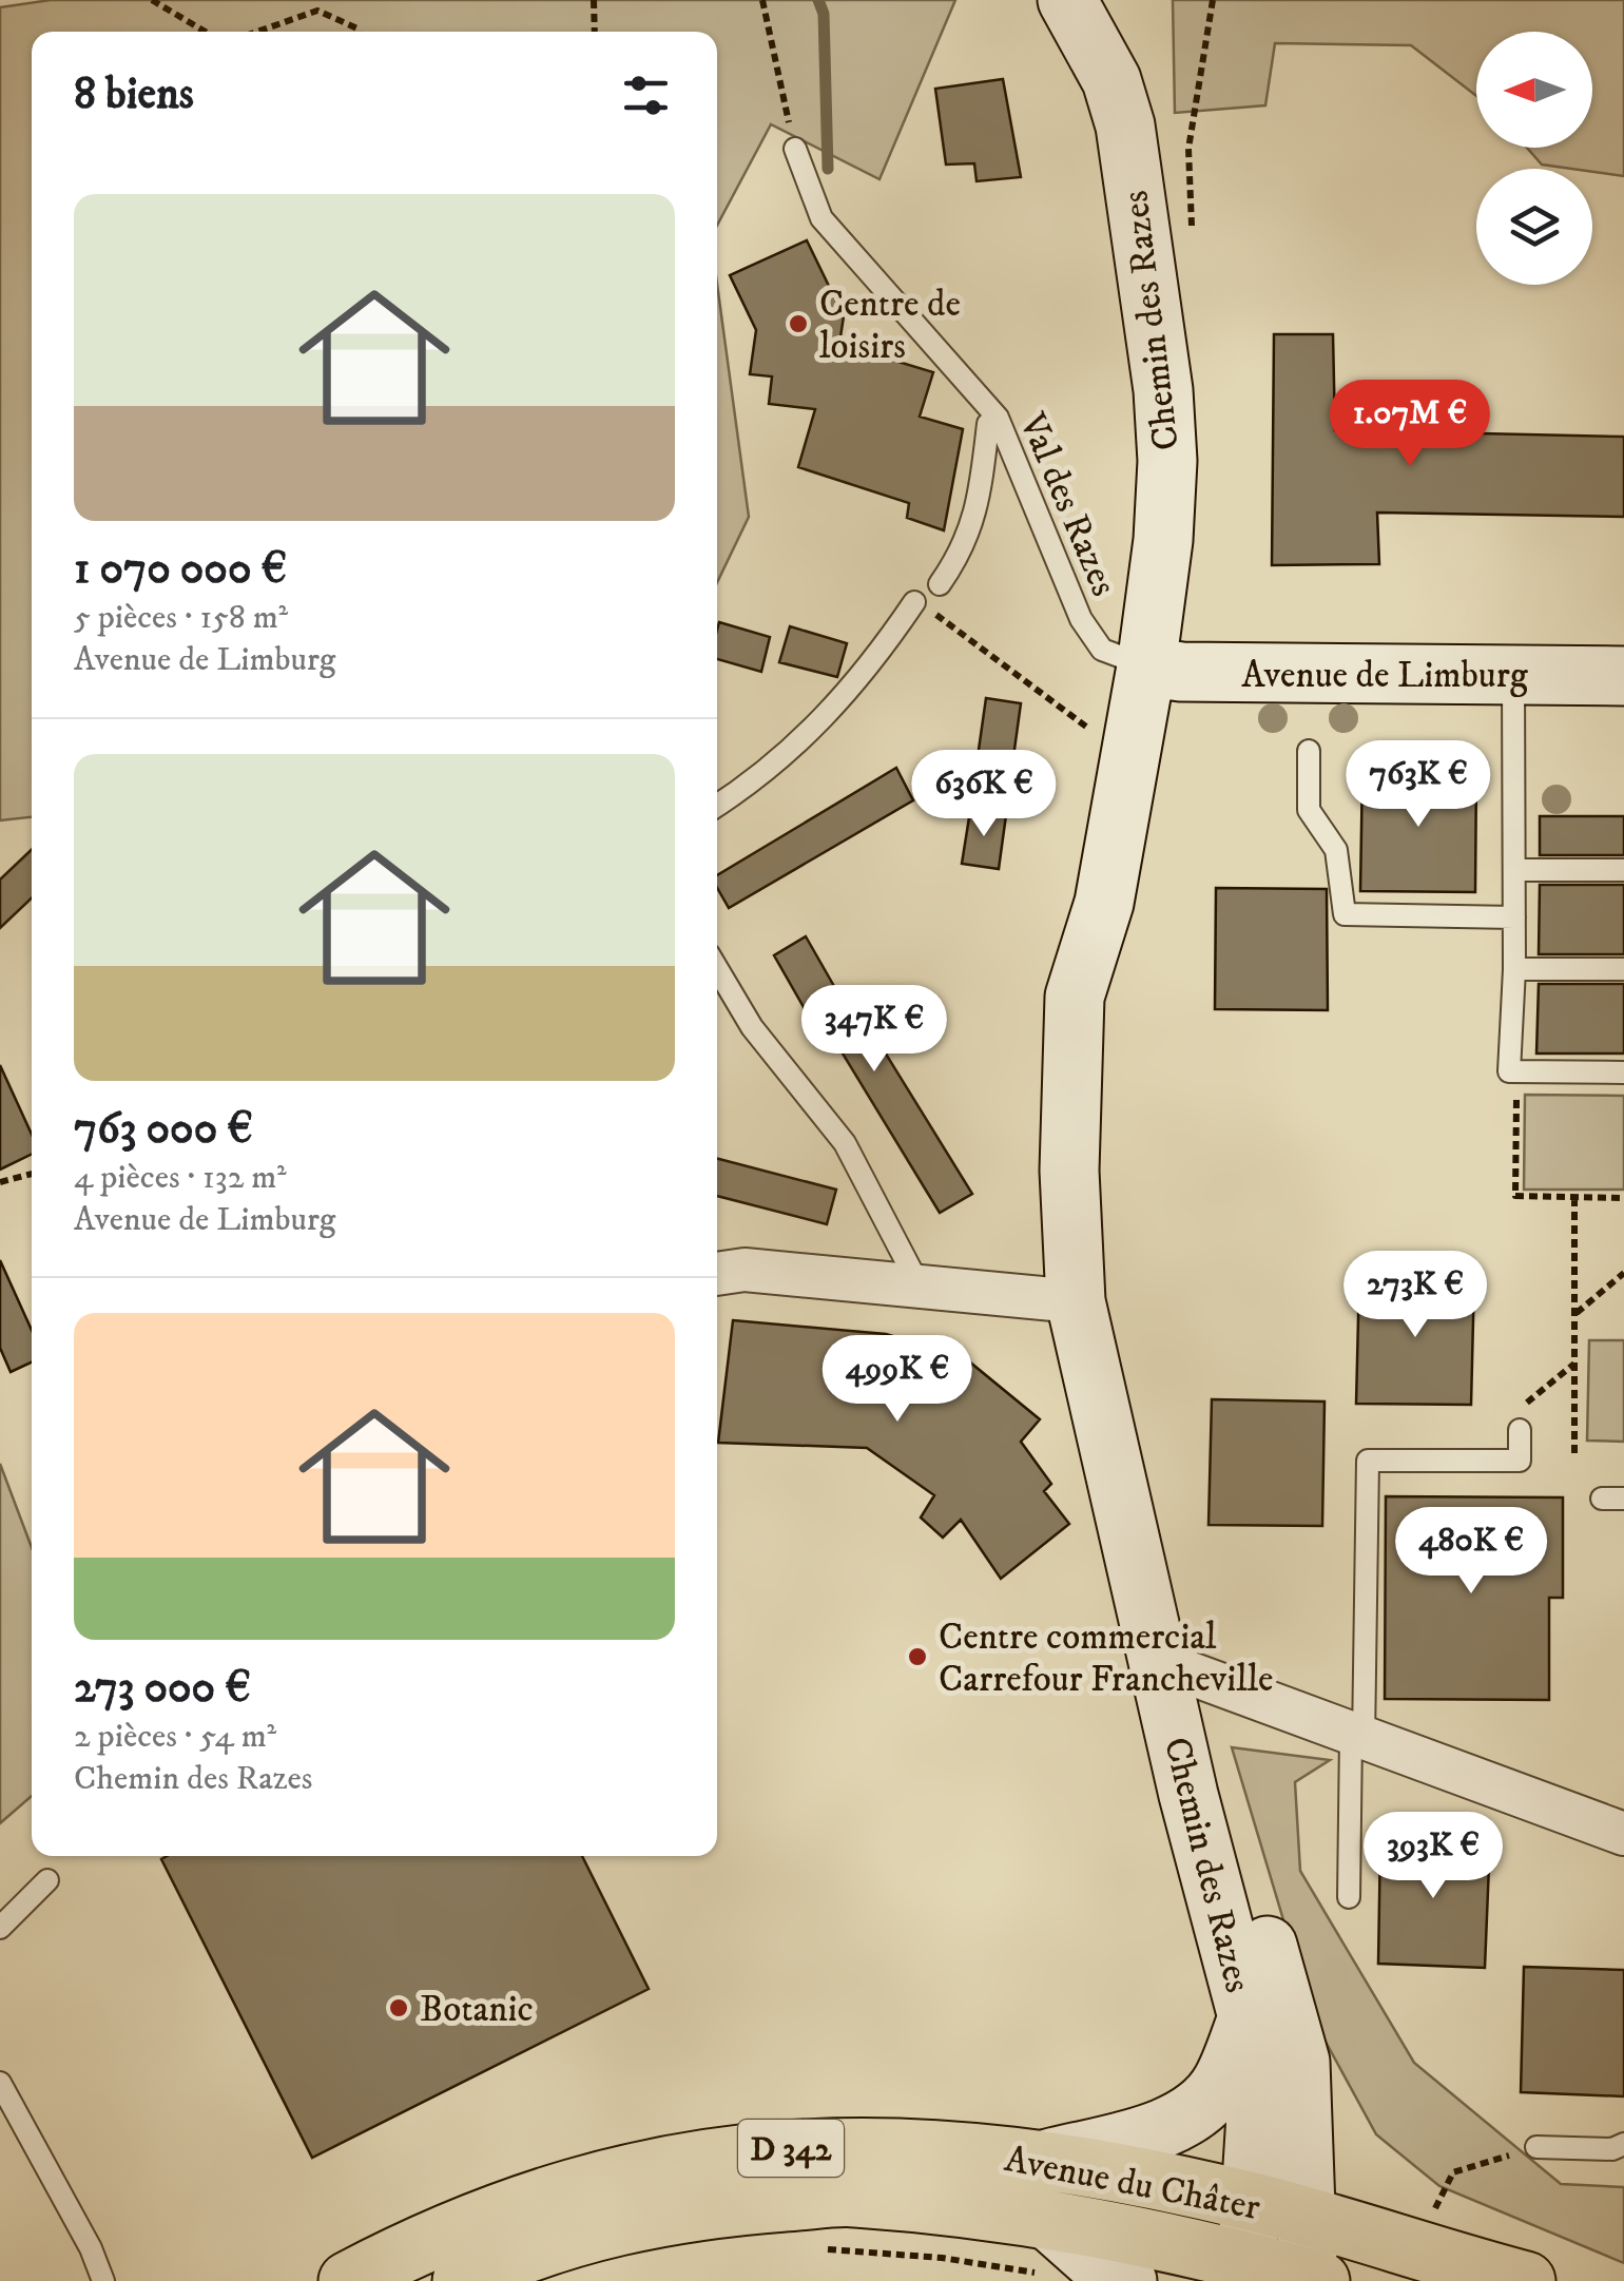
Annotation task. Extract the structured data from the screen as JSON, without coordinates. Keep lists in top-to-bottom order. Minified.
{"streets":{"main road":["D 342","Avenue du Châter"],"street":["Chemin des Razes","Avenue de Limburg"],"lane":["Val des Razes"]},"crossings":[["Chemin des Razes","Val des Razes"],["Chemin des Razes","Avenue de Limburg"],["Chemin des Razes","D 342"],["Chemin des Razes","Avenue du Châter"],["Val des Razes","Avenue de Limburg"],["D 342","Avenue du Châter"]],"places":["Centre de loisirs","Centre commercial Carrefour Francheville","Botanic"],"north":"left","page":{"heading":"8 biens","list":[{"name":"1 070 000 €","note":"5 pièces · 158 m² · Avenue de Limburg"},{"name":"763 000 €","note":"4 pièces · 132 m² · Avenue de Limburg"},{"name":"273 000 €","note":"2 pièces · 54 m² · Chemin des Razes"}],"price":["1.07M €","763K €","636K €","347K €","273K €","499K €","480K €","393K €"]}}
